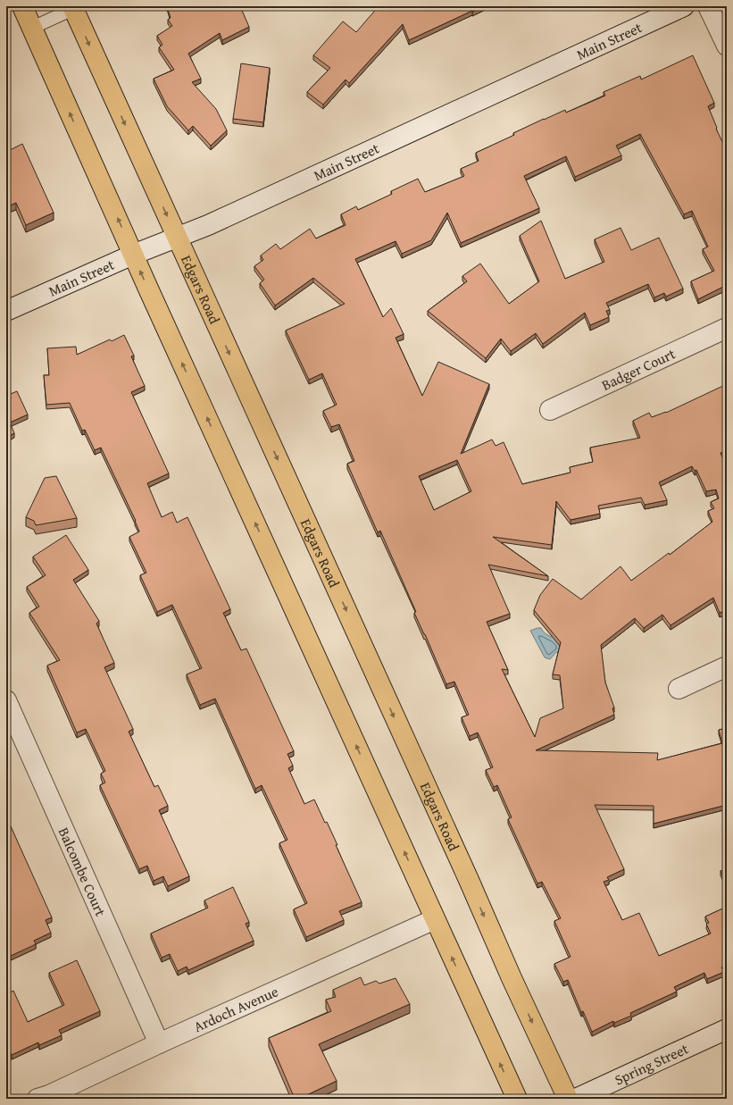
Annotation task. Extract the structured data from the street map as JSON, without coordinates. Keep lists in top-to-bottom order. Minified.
{"streets":{"main road":["Edgars Road"],"street":["Main Street","Badger Court","Balcombe Court","Ardoch Avenue","Spring Street"]},"crossings":[["Main Street","Edgars Road"],["Balcombe Court","Ardoch Avenue"]]}
